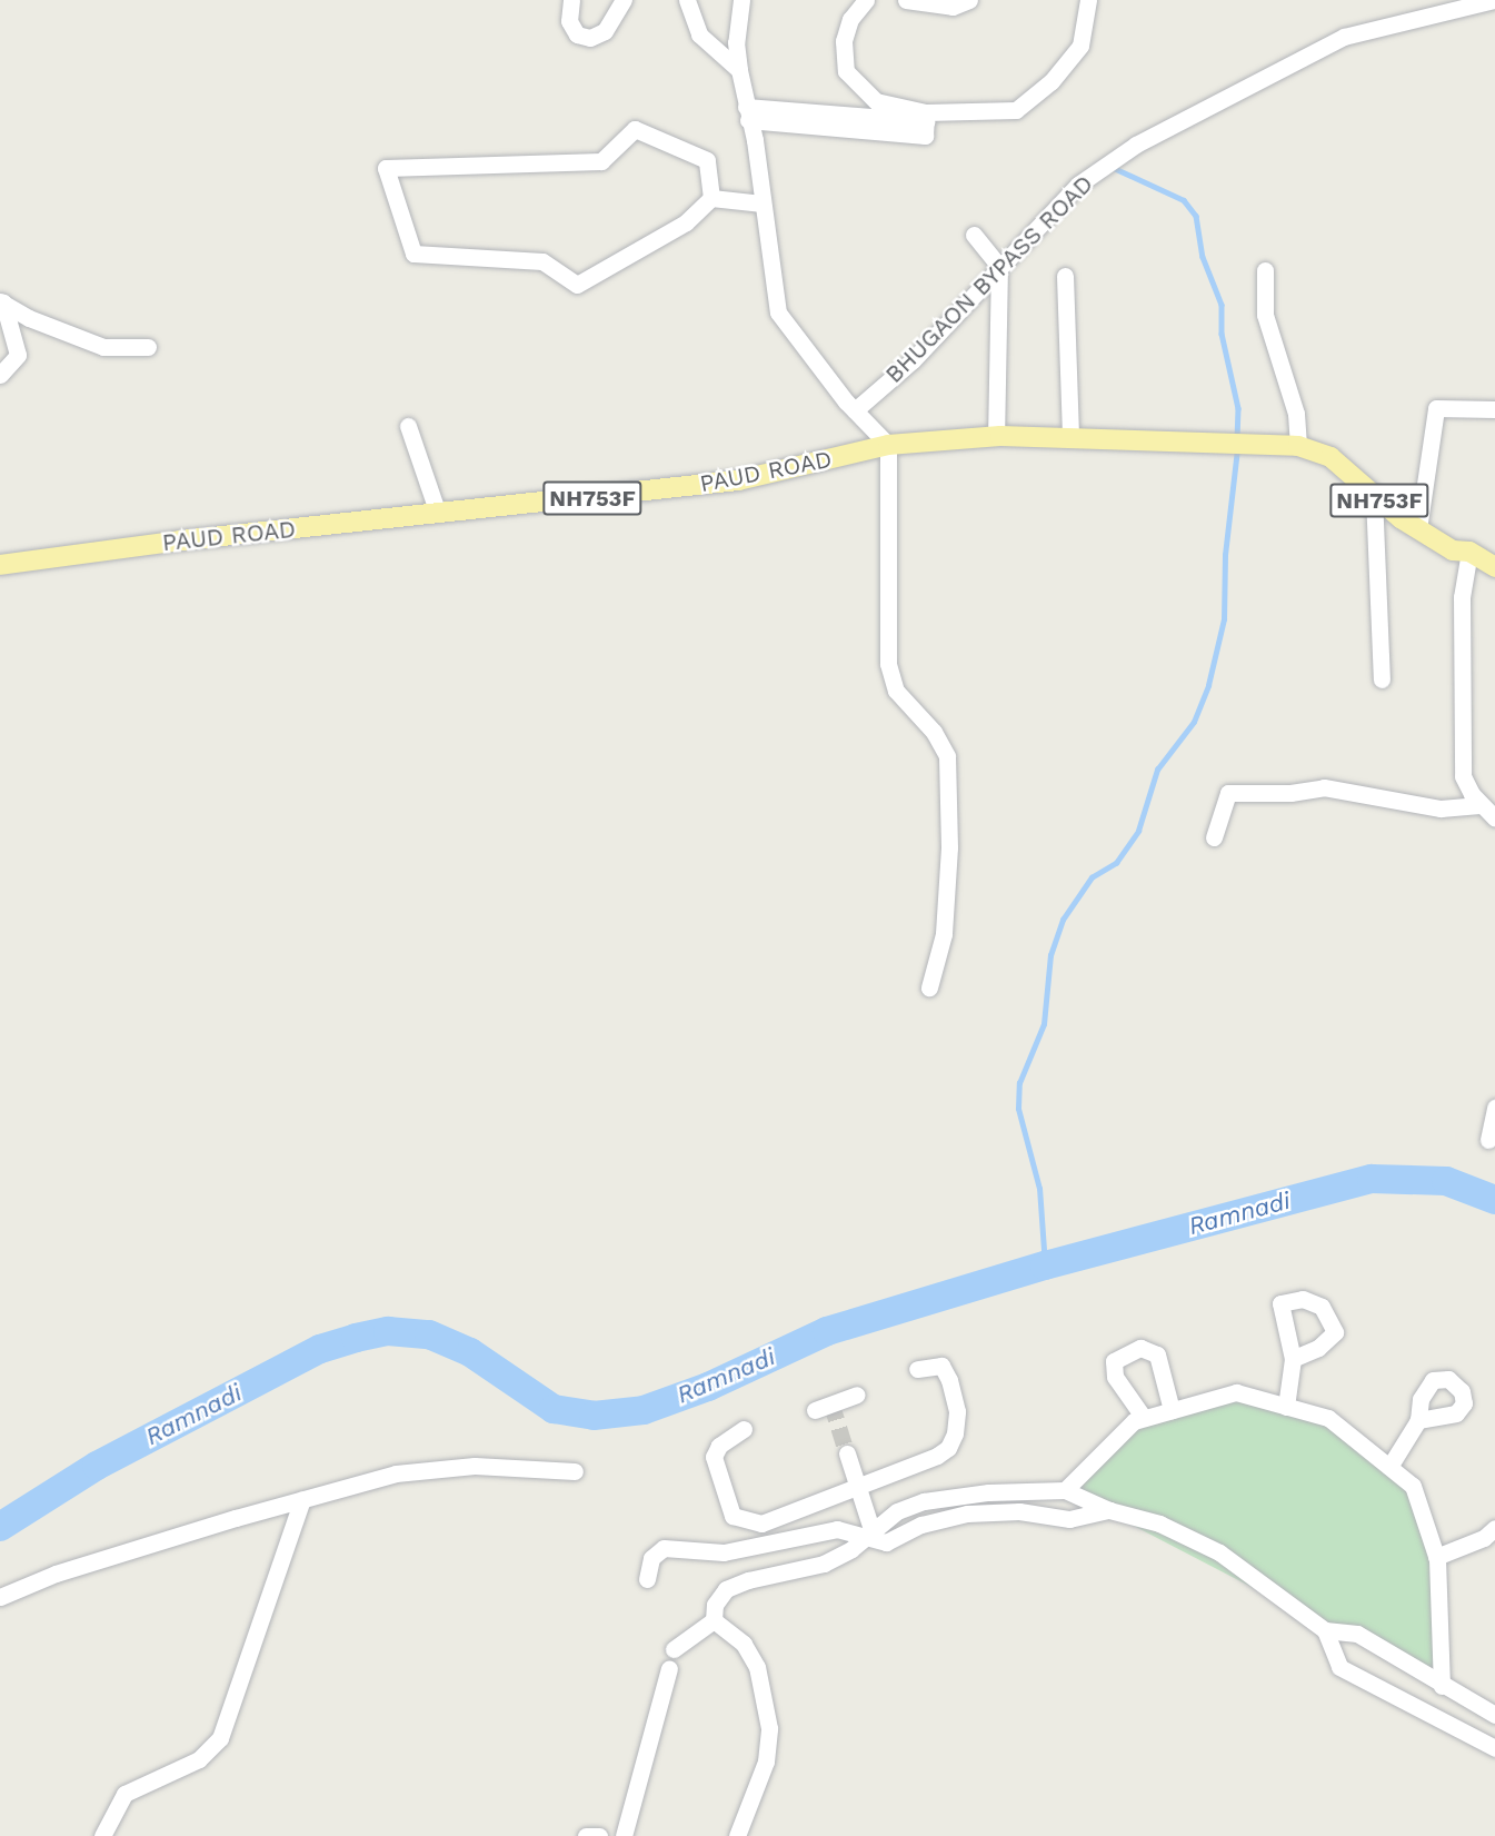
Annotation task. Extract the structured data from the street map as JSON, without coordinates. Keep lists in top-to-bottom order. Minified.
{"streets":{"main road":["PAUD ROAD","NH753F"],"street":["BHUGAON BYPASS ROAD"]},"water":["Ramnadi"]}
